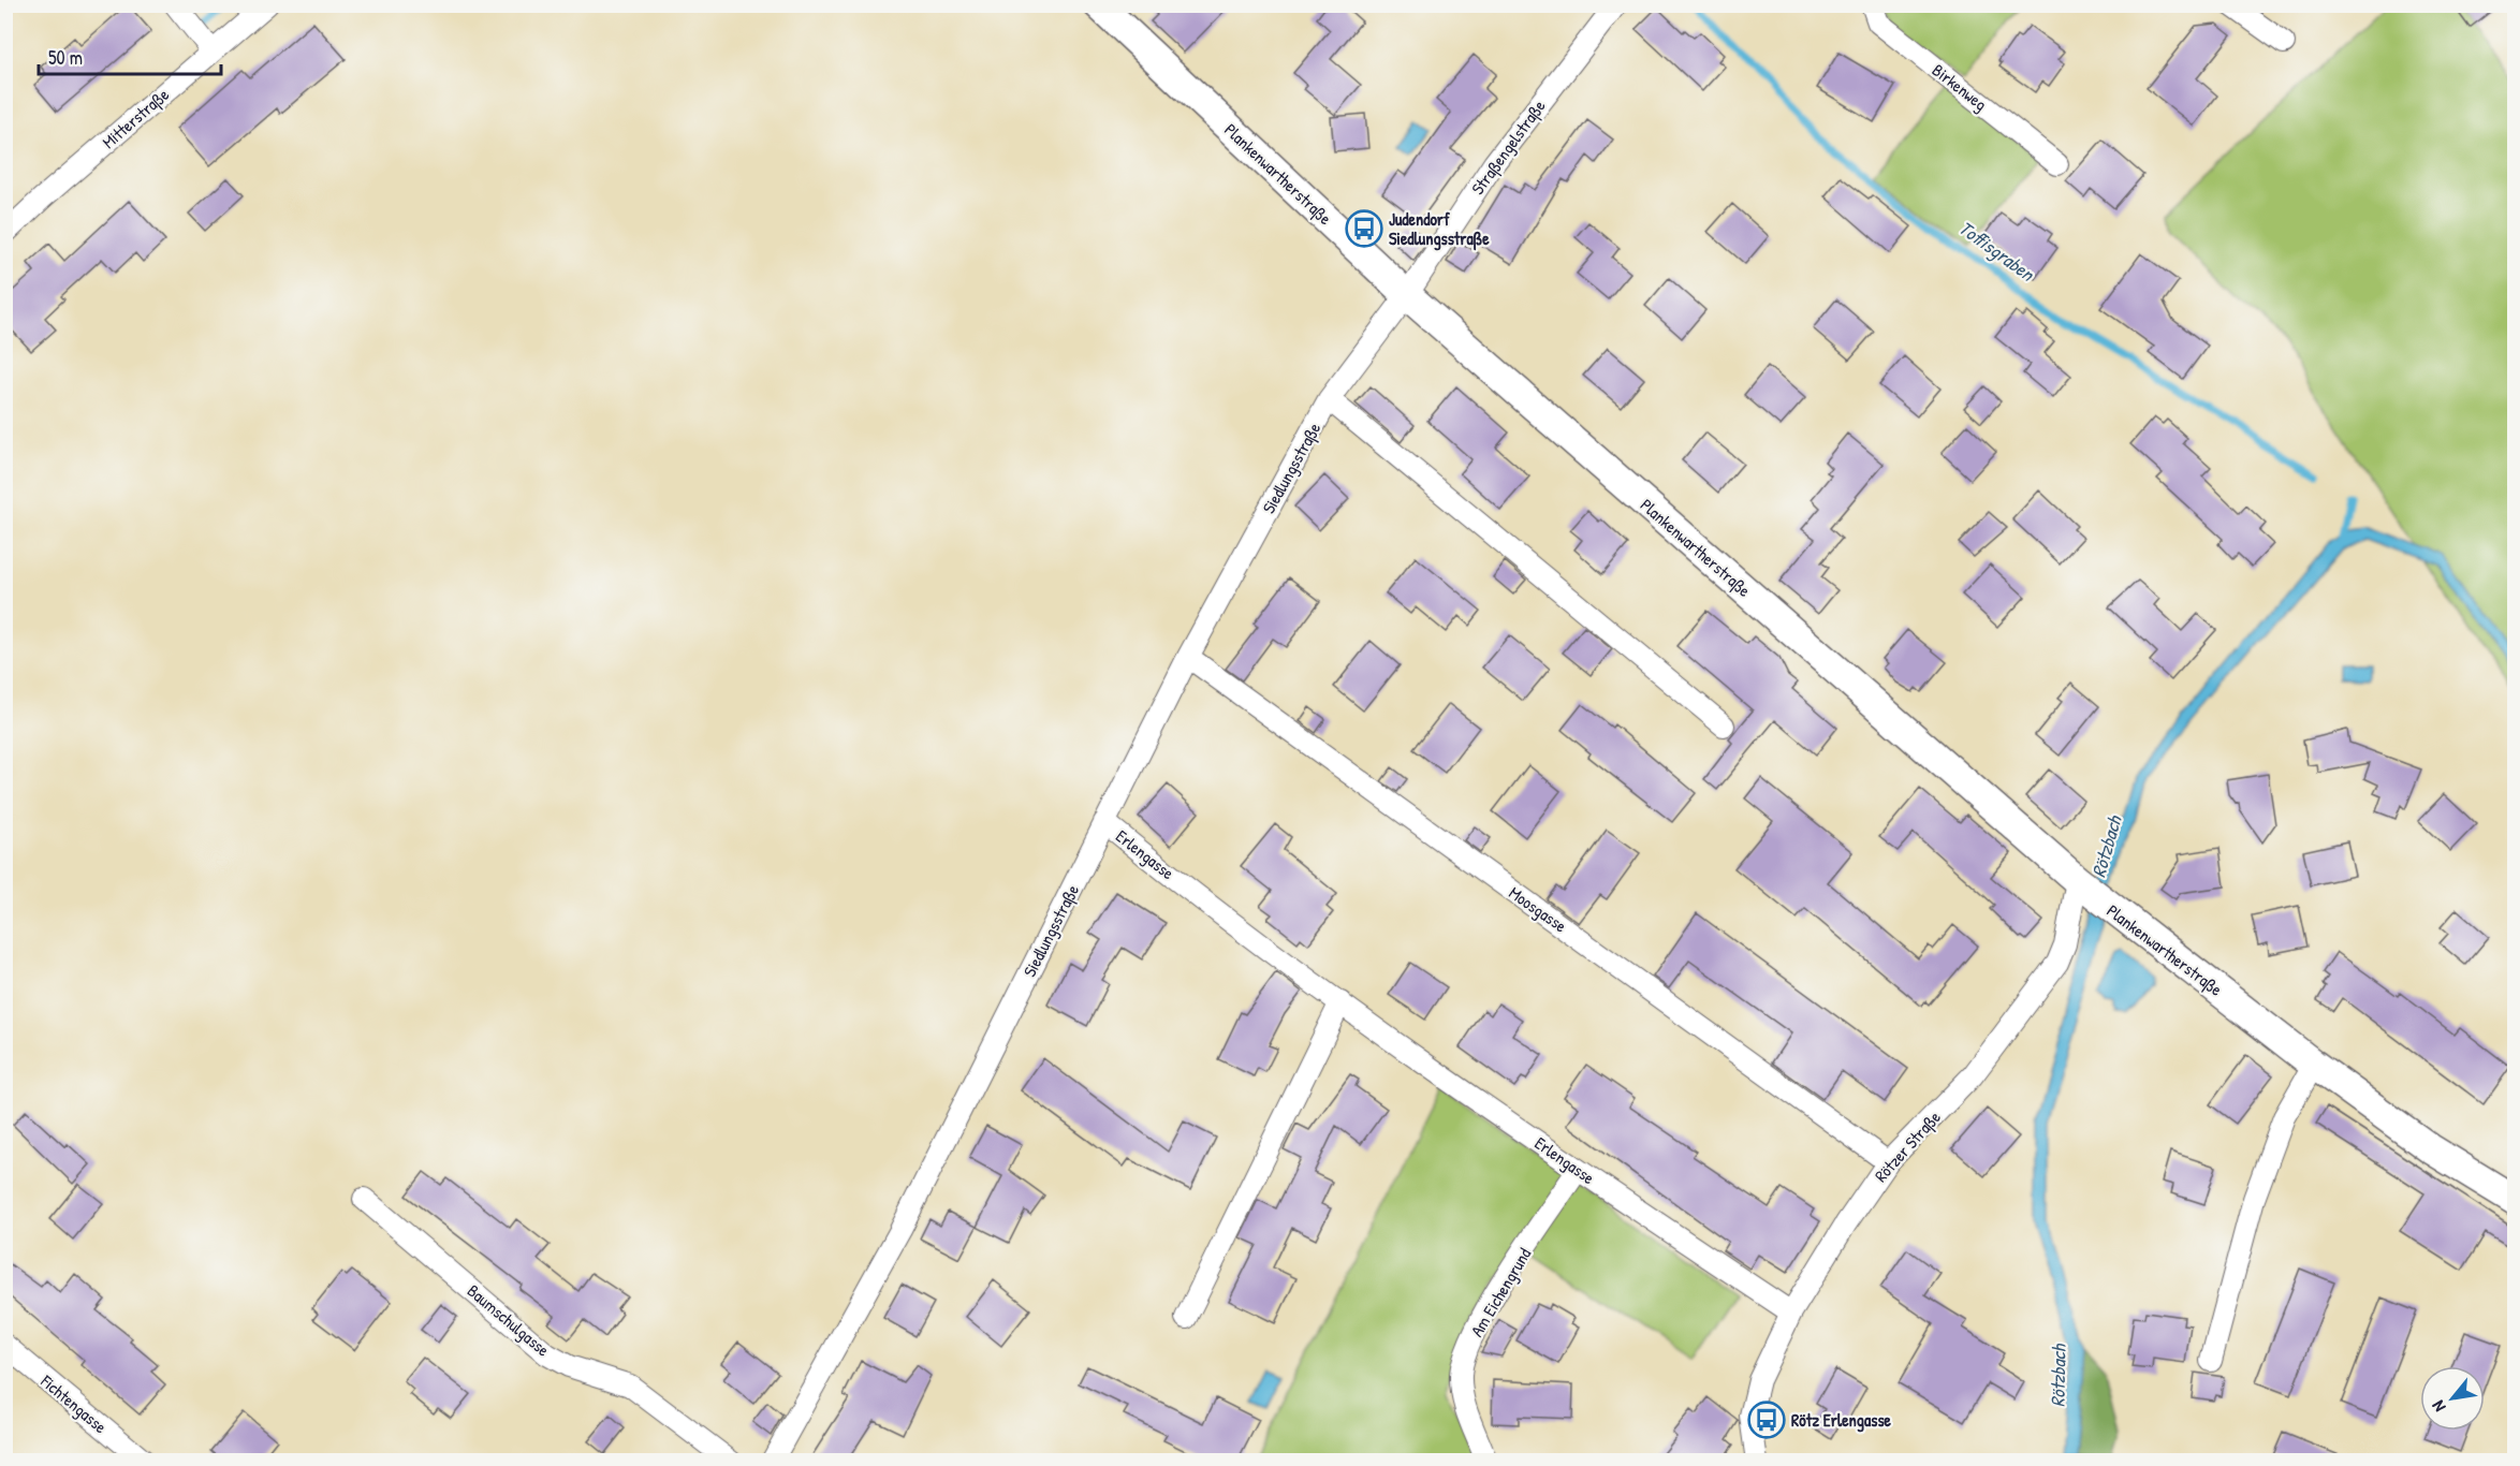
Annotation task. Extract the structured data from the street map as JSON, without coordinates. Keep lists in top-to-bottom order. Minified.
{"streets":{"main road":["Plankenwartherstraße"],"street":["Birkenweg","Mitterstraße","Straßengelstraße","Siedlungsstraße","Erlengasse","Moosgasse","Rötzer Straße","Am Eichengrund","Baumschulgasse","Fichtengasse"]},"crossings":[["Straßengelstraße","Plankenwartherstraße"],["Straßengelstraße","Siedlungsstraße"],["Plankenwartherstraße","Siedlungsstraße"],["Plankenwartherstraße","Rötzer Straße"],["Siedlungsstraße","Erlengasse"],["Siedlungsstraße","Moosgasse"],["Erlengasse","Rötzer Straße"],["Erlengasse","Am Eichengrund"],["Moosgasse","Rötzer Straße"]],"water":["Toffisgraben","Rötzbach"],"places":{"bus stop":["Judendorf Siedlungsstraße","Rötz Erlengasse"]},"scale_bar":"50 m","north":"bottom left"}
